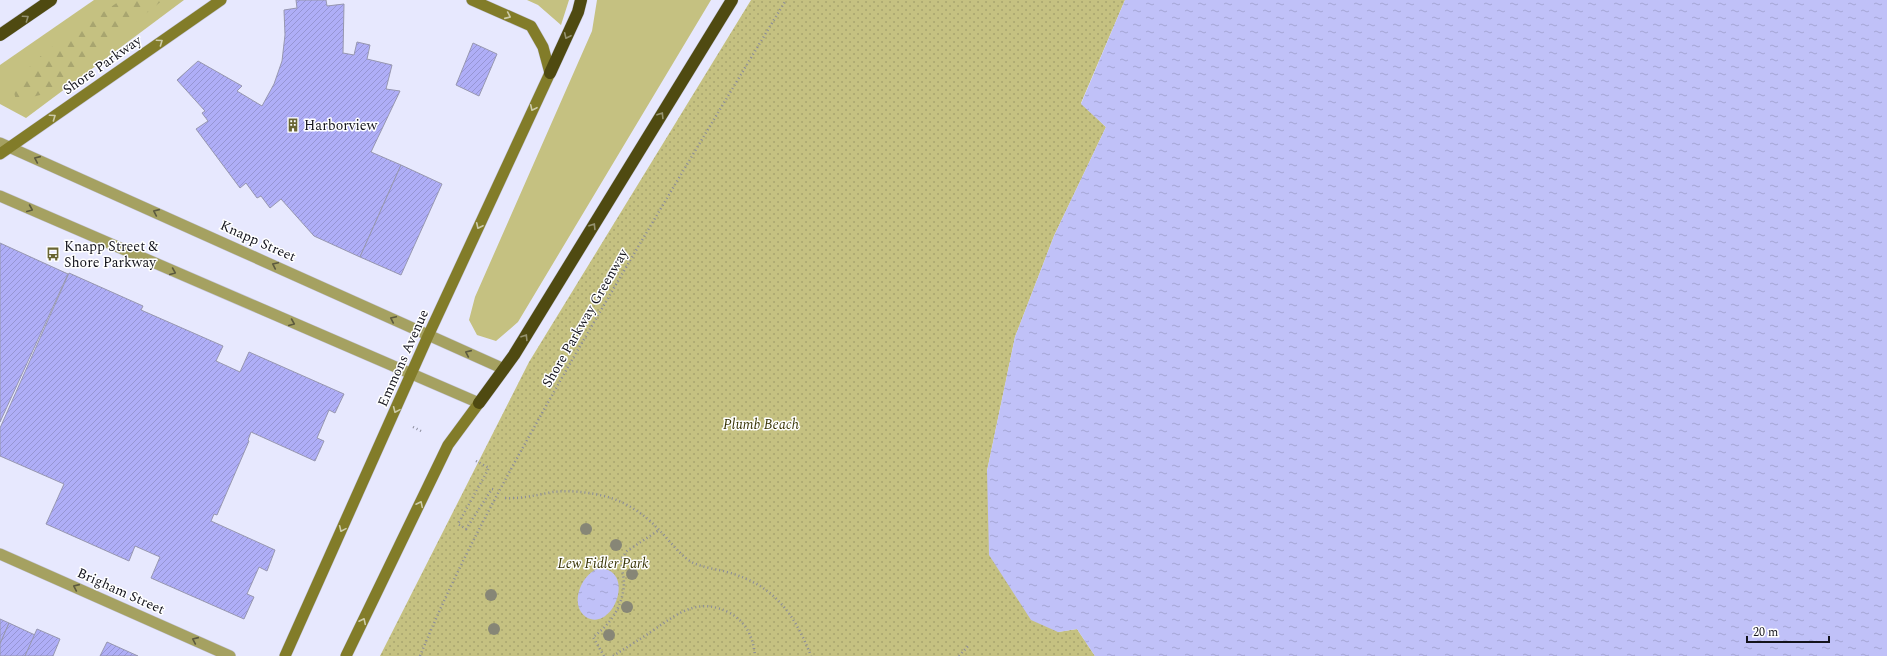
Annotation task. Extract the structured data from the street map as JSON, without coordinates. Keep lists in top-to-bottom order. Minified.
{"streets":{"main road":["Shore Parkway","Emmons Avenue"],"street":["Knapp Street","Brigham Street"],"path":["Shore Parkway Greenway"]},"crossings":[["Shore Parkway","Knapp Street"],["Knapp Street","Emmons Avenue"]],"one_way":["Shore Parkway","Brigham Street"],"parks":["Plumb Beach","Lew Fidler Park"],"places":{"building":["Harborview"],"bus stop":["Knapp Street & Shore Parkway"]},"scale_bar":"20 m"}
